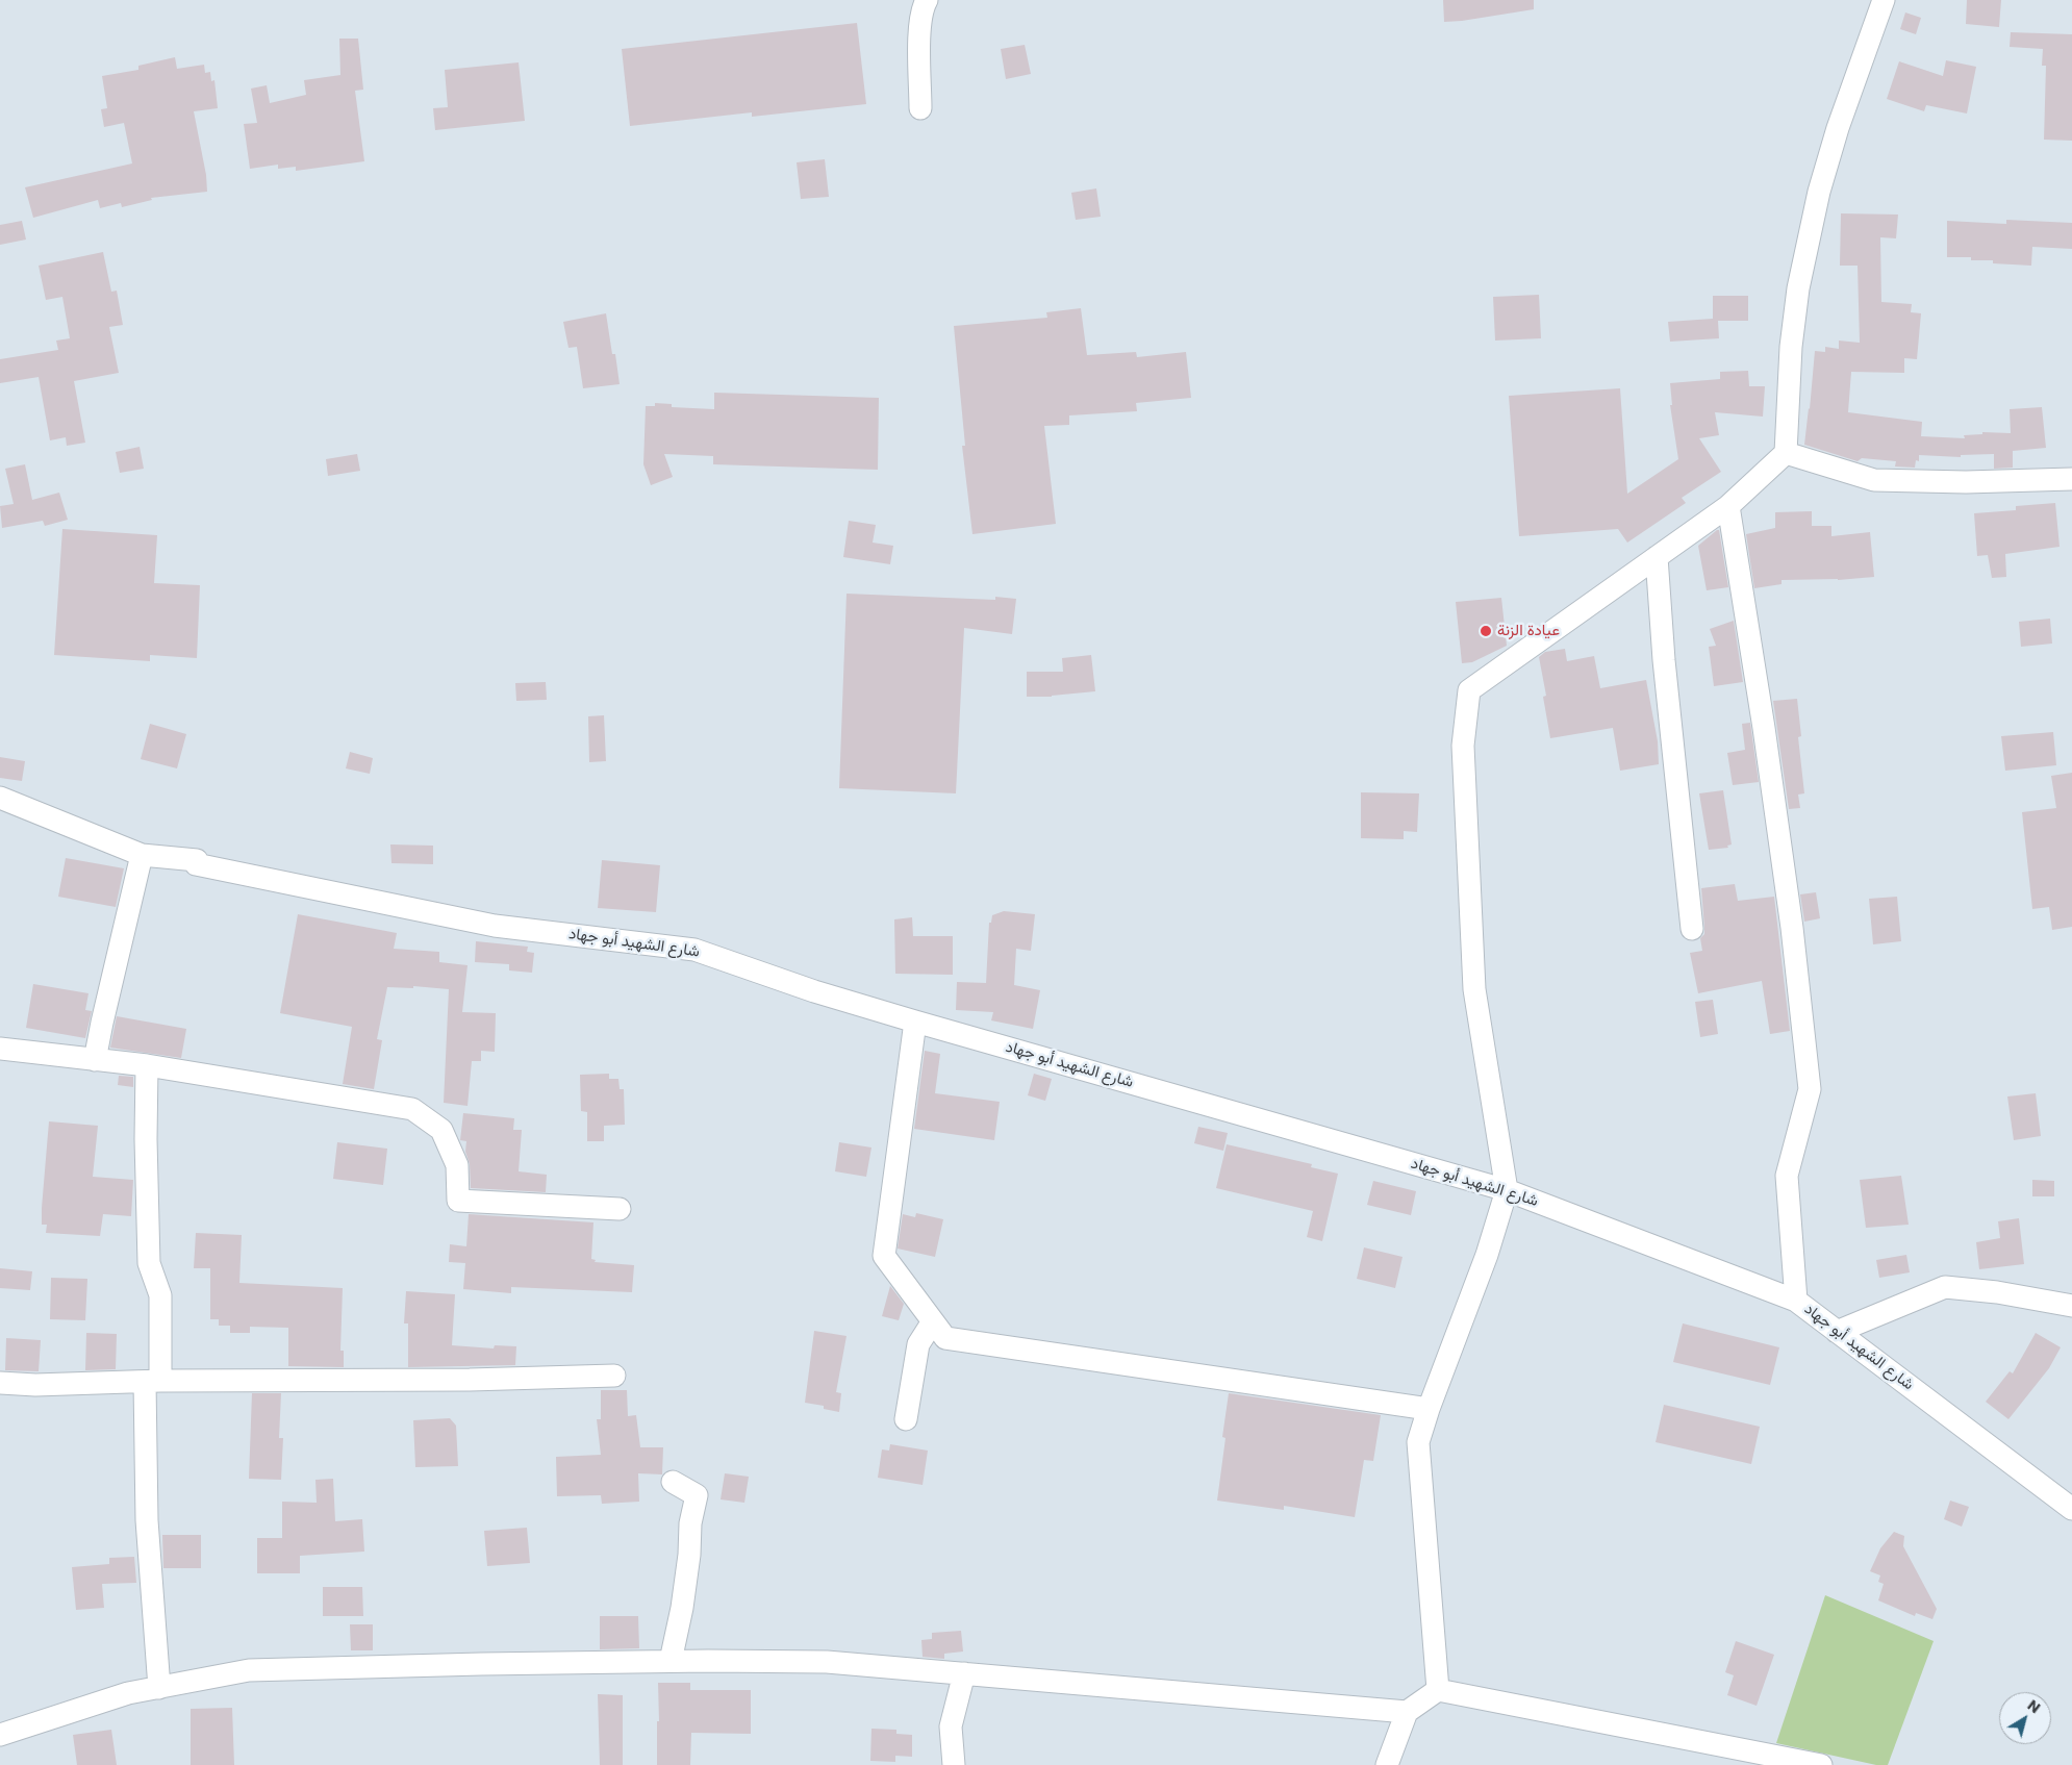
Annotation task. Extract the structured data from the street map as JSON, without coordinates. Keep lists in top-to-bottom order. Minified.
{"streets":{"street":["شارع الشهيد أبو جهاد"]},"places":["عيادة الزنة"],"north":"top right"}
